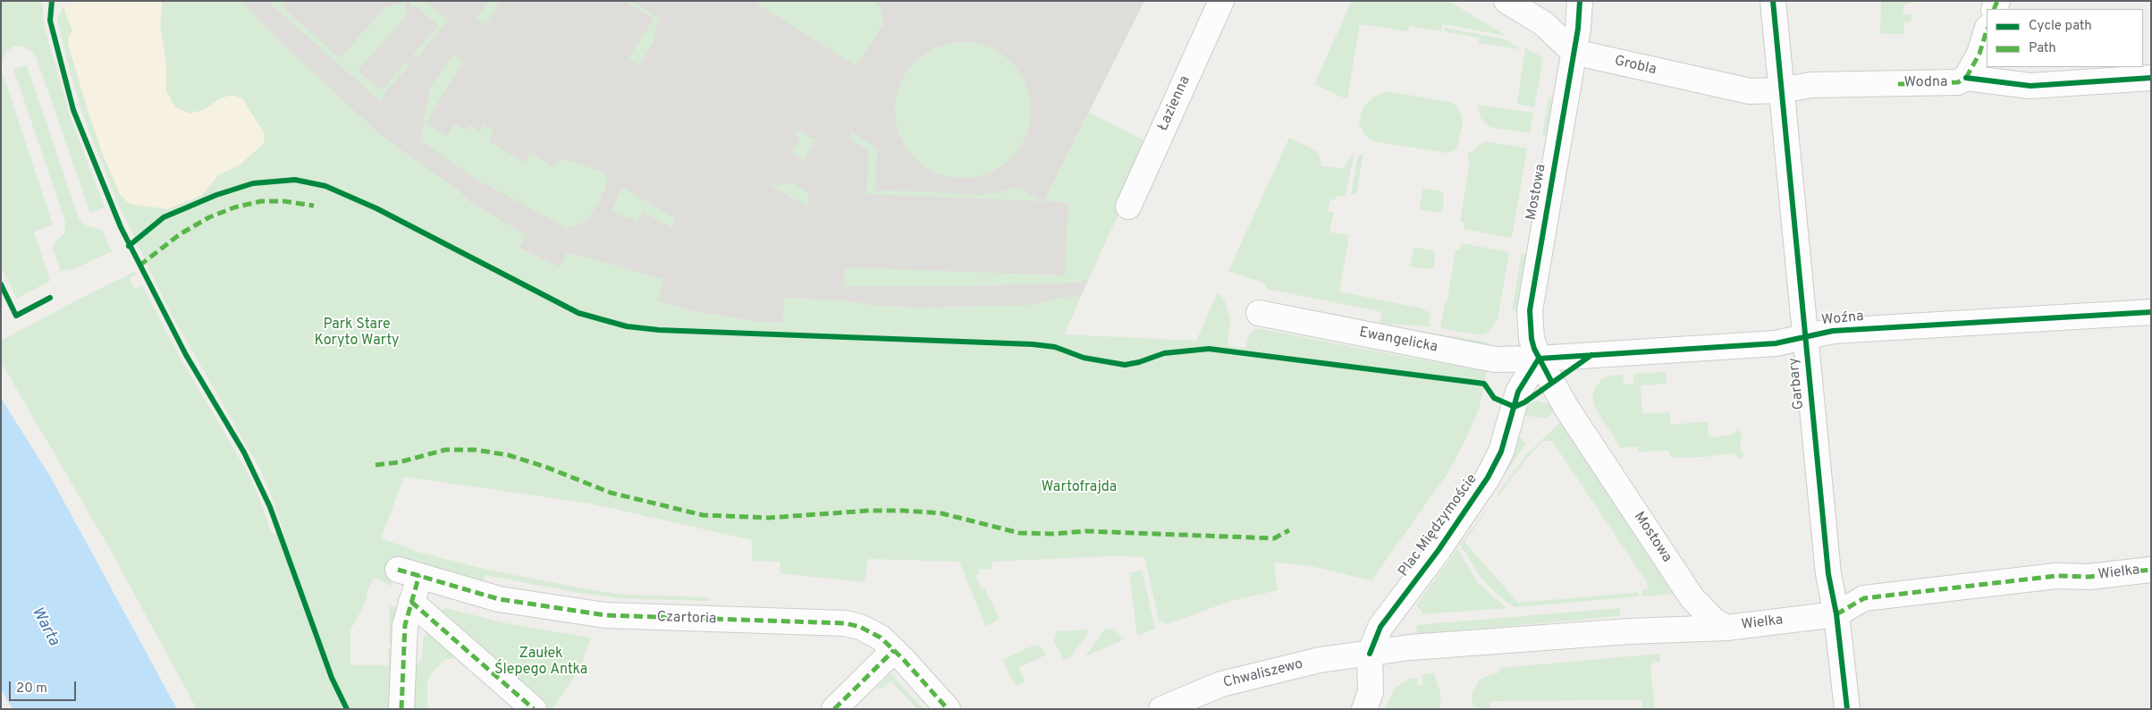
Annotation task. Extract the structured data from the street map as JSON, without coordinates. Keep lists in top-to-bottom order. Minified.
{"streets":{"street":["Grobla","Wodna","Łazienna","Mostowa","Woźna","Ewangelicka","Garbary","Plac Międzymoście","Wielka","Czartoria","Chwaliszewo"]},"crossings":[["Grobla","Wodna"],["Grobla","Mostowa"],["Grobla","Garbary"],["Wodna","Garbary"],["Mostowa","Woźna"],["Mostowa","Ewangelicka"],["Mostowa","Plac Międzymoście"],["Mostowa","Wielka"],["Woźna","Ewangelicka"],["Woźna","Garbary"],["Woźna","Plac Międzymoście"],["Ewangelicka","Plac Międzymoście"],["Garbary","Wielka"],["Plac Międzymoście","Wielka"],["Plac Międzymoście","Chwaliszewo"],["Wielka","Chwaliszewo"]],"water":["Warta"],"parks":["Park Stare Koryto Warty","Wartofrajda","Zaułek Ślepego Antka"],"legend":["Cycle path","Path"],"scale_bar":"20 m"}
